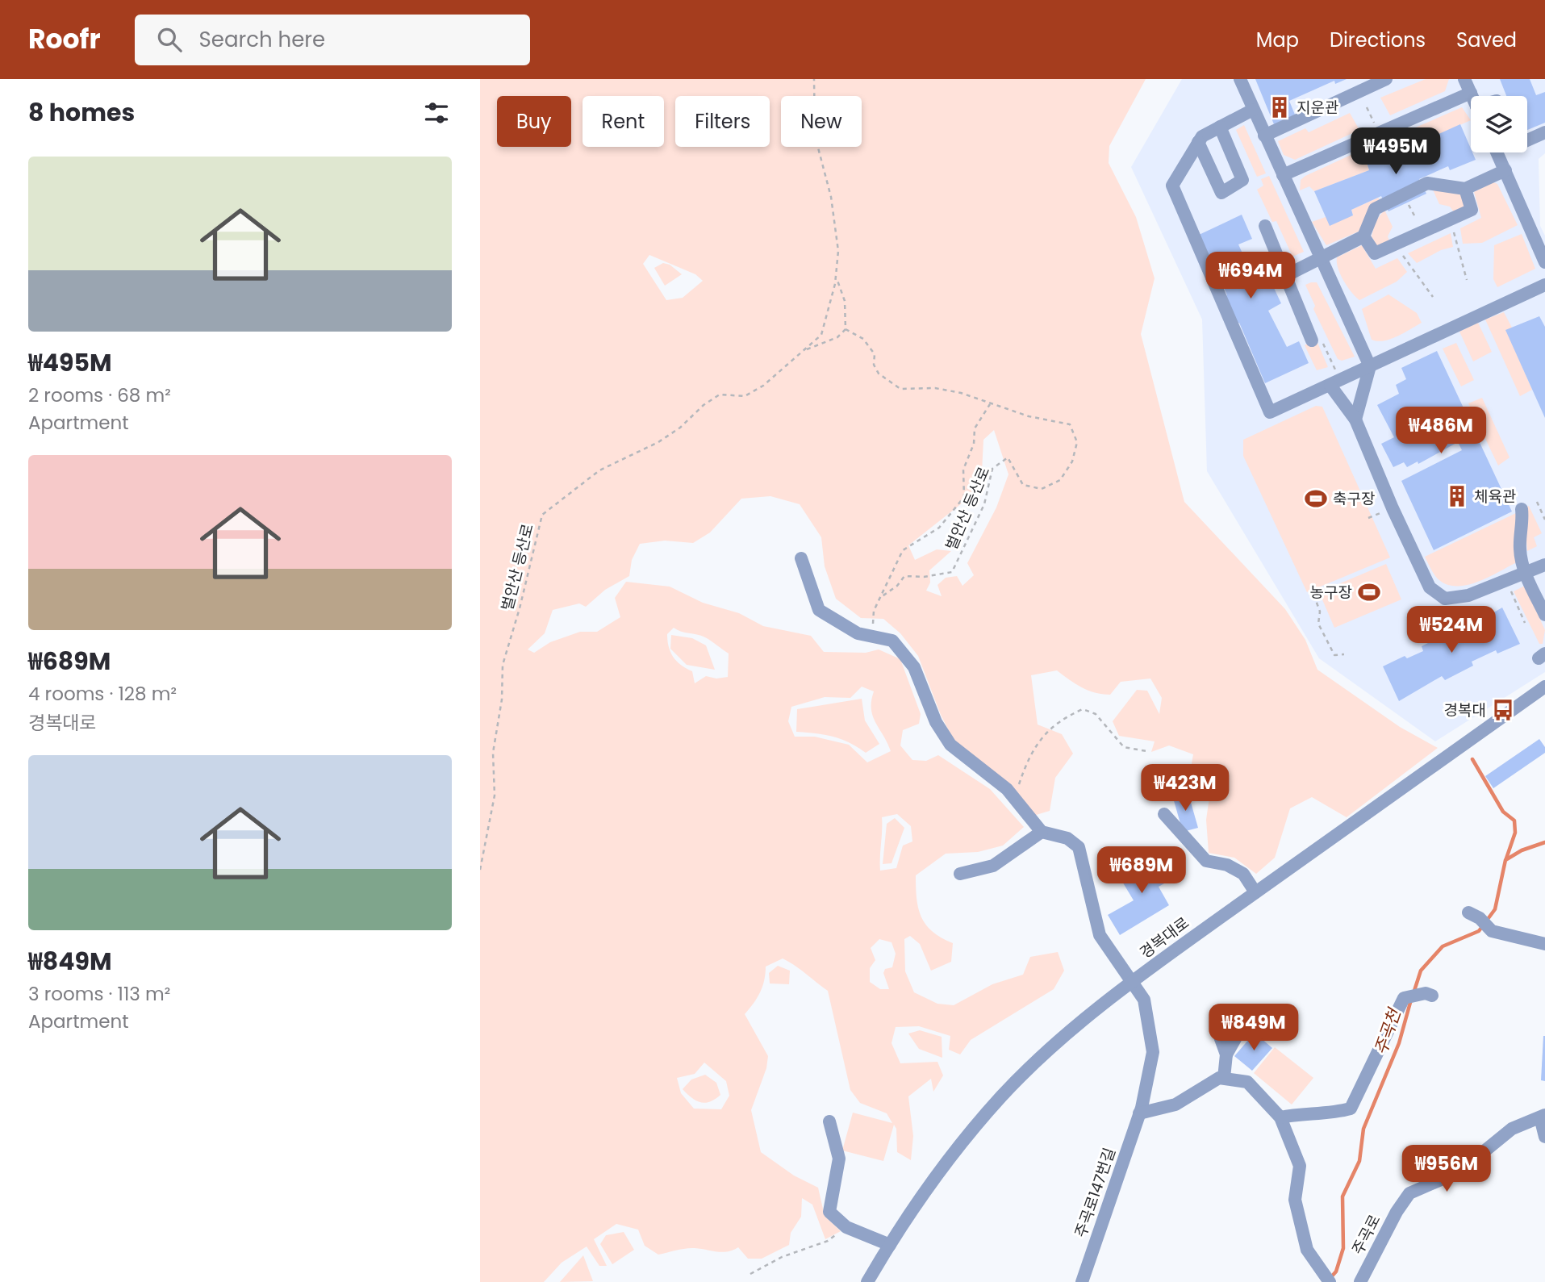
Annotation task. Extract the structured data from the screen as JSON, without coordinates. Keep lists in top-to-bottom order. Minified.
{"streets":{"street":["경복대로","주곡로147번길","주곡로"],"path":["벌안산 등산로"]},"crossings":[["경복대로","주곡로147번길"]],"water":["주곡천"],"places":{"building":["지운관","체육관"],"sports":["축구장","농구장"],"bus stop":["경복대"]},"page":{"header":"Roofr","search":"Search here","nav":["Map","Directions","Saved"],"heading":"8 homes","chip":["Buy","Rent","Filters","New"],"price":["₩495M","₩694M","₩486M","₩524M","₩423M","₩689M","₩849M","₩956M"],"list":[{"name":"₩495M","note":"2 rooms · 68 m² · Apartment"},{"name":"₩689M","note":"4 rooms · 128 m² · 경복대로"},{"name":"₩849M","note":"3 rooms · 113 m² · Apartment"}]}}
